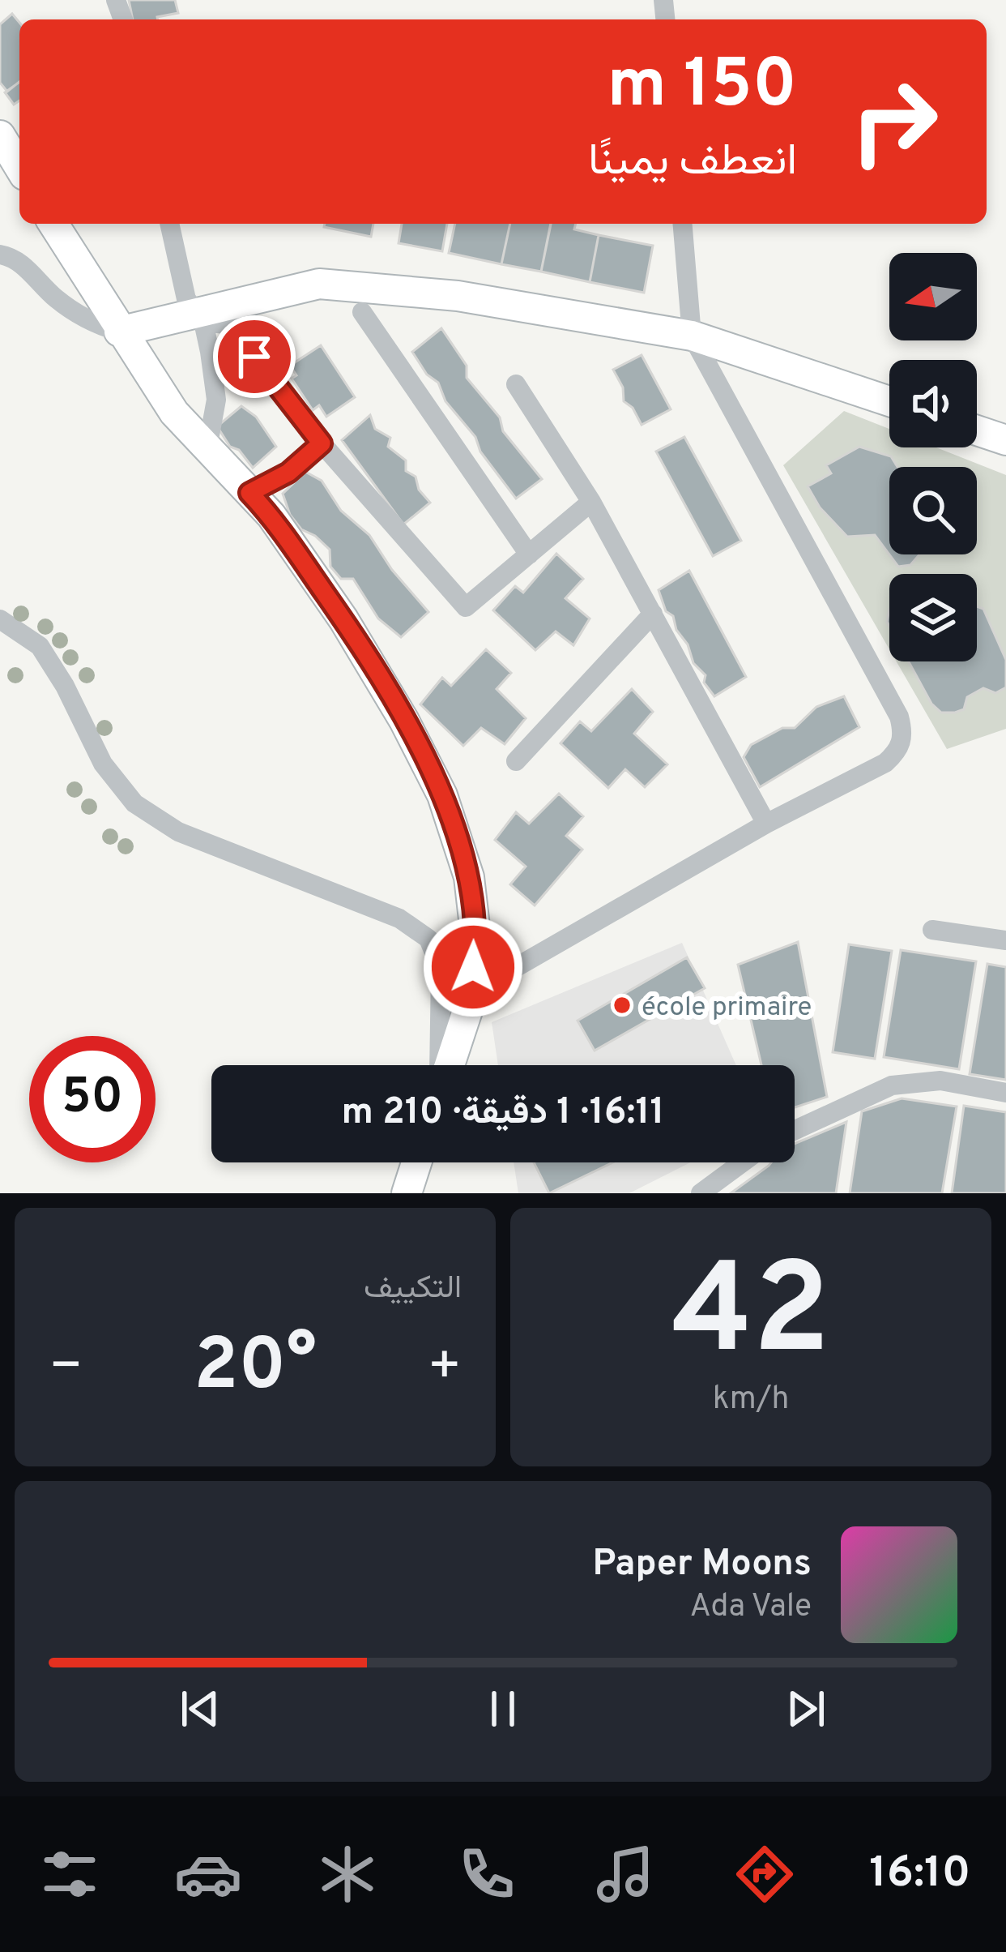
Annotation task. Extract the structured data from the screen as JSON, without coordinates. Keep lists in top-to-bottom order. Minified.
{"places":["école primaire"],"north":"left","page":{"turn":["150 m","انعطف يمينًا"],"limit":"50","trip":"16:11 · 1 دقيقة · 210 m","tile":[["42","km/h"],"التكييف"],"heat":["−","20°","+"],"song":["Paper Moons","Ada Vale"],"tabs":"16:10"}}
